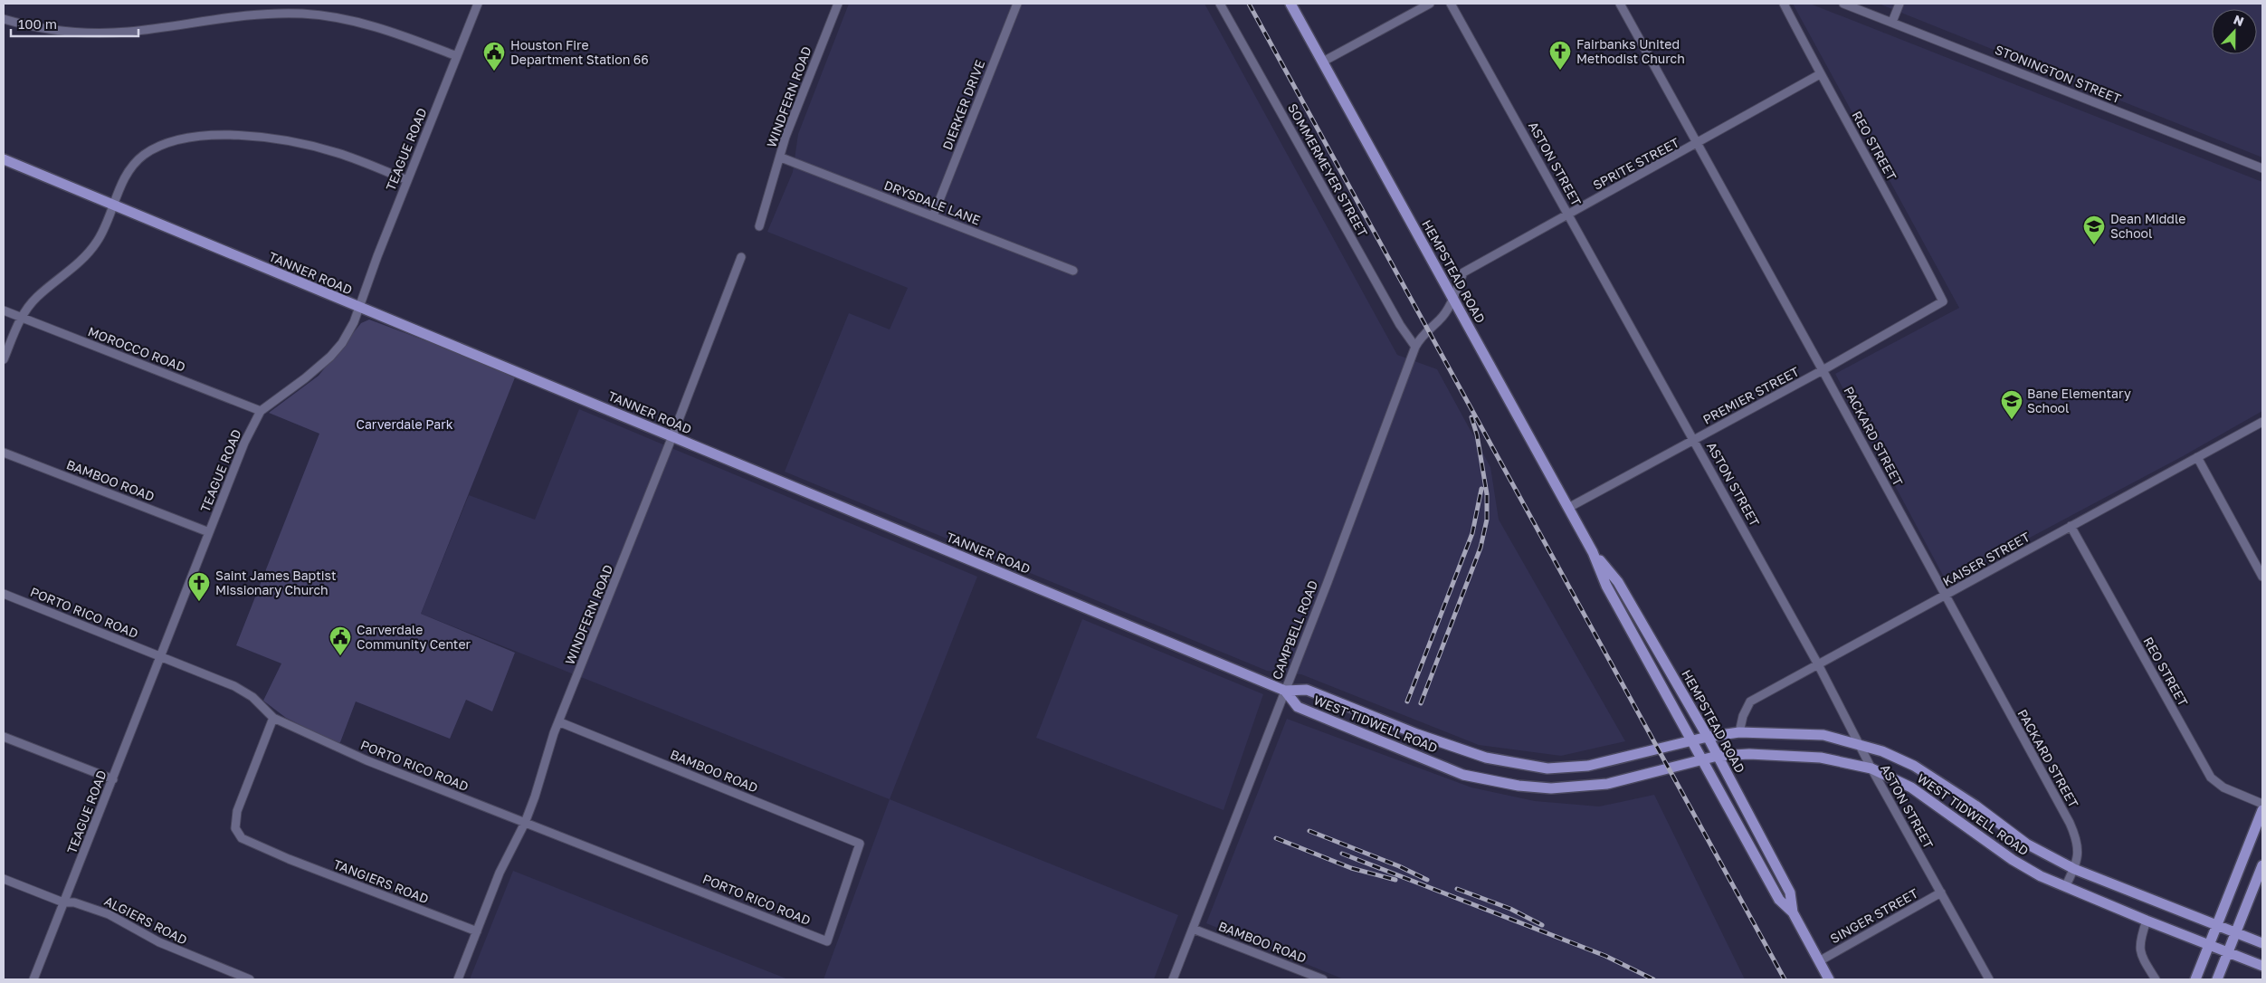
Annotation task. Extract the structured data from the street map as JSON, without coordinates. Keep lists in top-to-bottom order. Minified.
{"streets":{"main road":["HEMPSTEAD ROAD","TANNER ROAD","WEST TIDWELL ROAD"],"street":["STONINGTON STREET","WINDFERN ROAD","DIERKER DRIVE","REO STREET","TEAGUE ROAD","ASTON STREET","SPRITE STREET","SOMMERMEYER STREET","DRYSDALE LANE","MOROCCO ROAD","PREMIER STREET","PACKARD STREET","BAMBOO ROAD","KAISER STREET","PORTO RICO ROAD","CAMPBELL ROAD","TANGIERS ROAD","SINGER STREET","ALGIERS ROAD"]},"crossings":[["WINDFERN ROAD","DRYSDALE LANE"],["WINDFERN ROAD","TANNER ROAD"],["WINDFERN ROAD","BAMBOO ROAD"],["WINDFERN ROAD","PORTO RICO ROAD"],["WINDFERN ROAD","TANGIERS ROAD"],["DIERKER DRIVE","DRYSDALE LANE"],["REO STREET","SPRITE STREET"],["REO STREET","PREMIER STREET"],["REO STREET","KAISER STREET"],["TEAGUE ROAD","TANNER ROAD"],["TEAGUE ROAD","MOROCCO ROAD"],["TEAGUE ROAD","BAMBOO ROAD"],["TEAGUE ROAD","PORTO RICO ROAD"],["TEAGUE ROAD","ALGIERS ROAD"],["ASTON STREET","SPRITE STREET"],["ASTON STREET","PREMIER STREET"],["ASTON STREET","KAISER STREET"],["ASTON STREET","WEST TIDWELL ROAD"],["ASTON STREET","SINGER STREET"],["SPRITE STREET","HEMPSTEAD ROAD"],["SPRITE STREET","PACKARD STREET"],["SPRITE STREET","CAMPBELL ROAD"],["SOMMERMEYER STREET","CAMPBELL ROAD"],["HEMPSTEAD ROAD","PREMIER STREET"],["HEMPSTEAD ROAD","CAMPBELL ROAD"],["HEMPSTEAD ROAD","WEST TIDWELL ROAD"],["HEMPSTEAD ROAD","SINGER STREET"],["TANNER ROAD","CAMPBELL ROAD"],["TANNER ROAD","WEST TIDWELL ROAD"],["PREMIER STREET","PACKARD STREET"],["PACKARD STREET","KAISER STREET"],["PACKARD STREET","WEST TIDWELL ROAD"],["BAMBOO ROAD","PORTO RICO ROAD"],["BAMBOO ROAD","CAMPBELL ROAD"],["KAISER STREET","WEST TIDWELL ROAD"],["PORTO RICO ROAD","TANGIERS ROAD"],["CAMPBELL ROAD","WEST TIDWELL ROAD"]],"parks":["Carverdale Park"],"places":{"church":["Fairbanks United Methodist Church","Saint James Baptist Missionary Church"],"public building":["Houston Fire Department Station 66","Carverdale Community Center"],"school or university":["Dean Middle School","Bane Elementary School"]},"scale_bar":"100 m","north":"top"}
